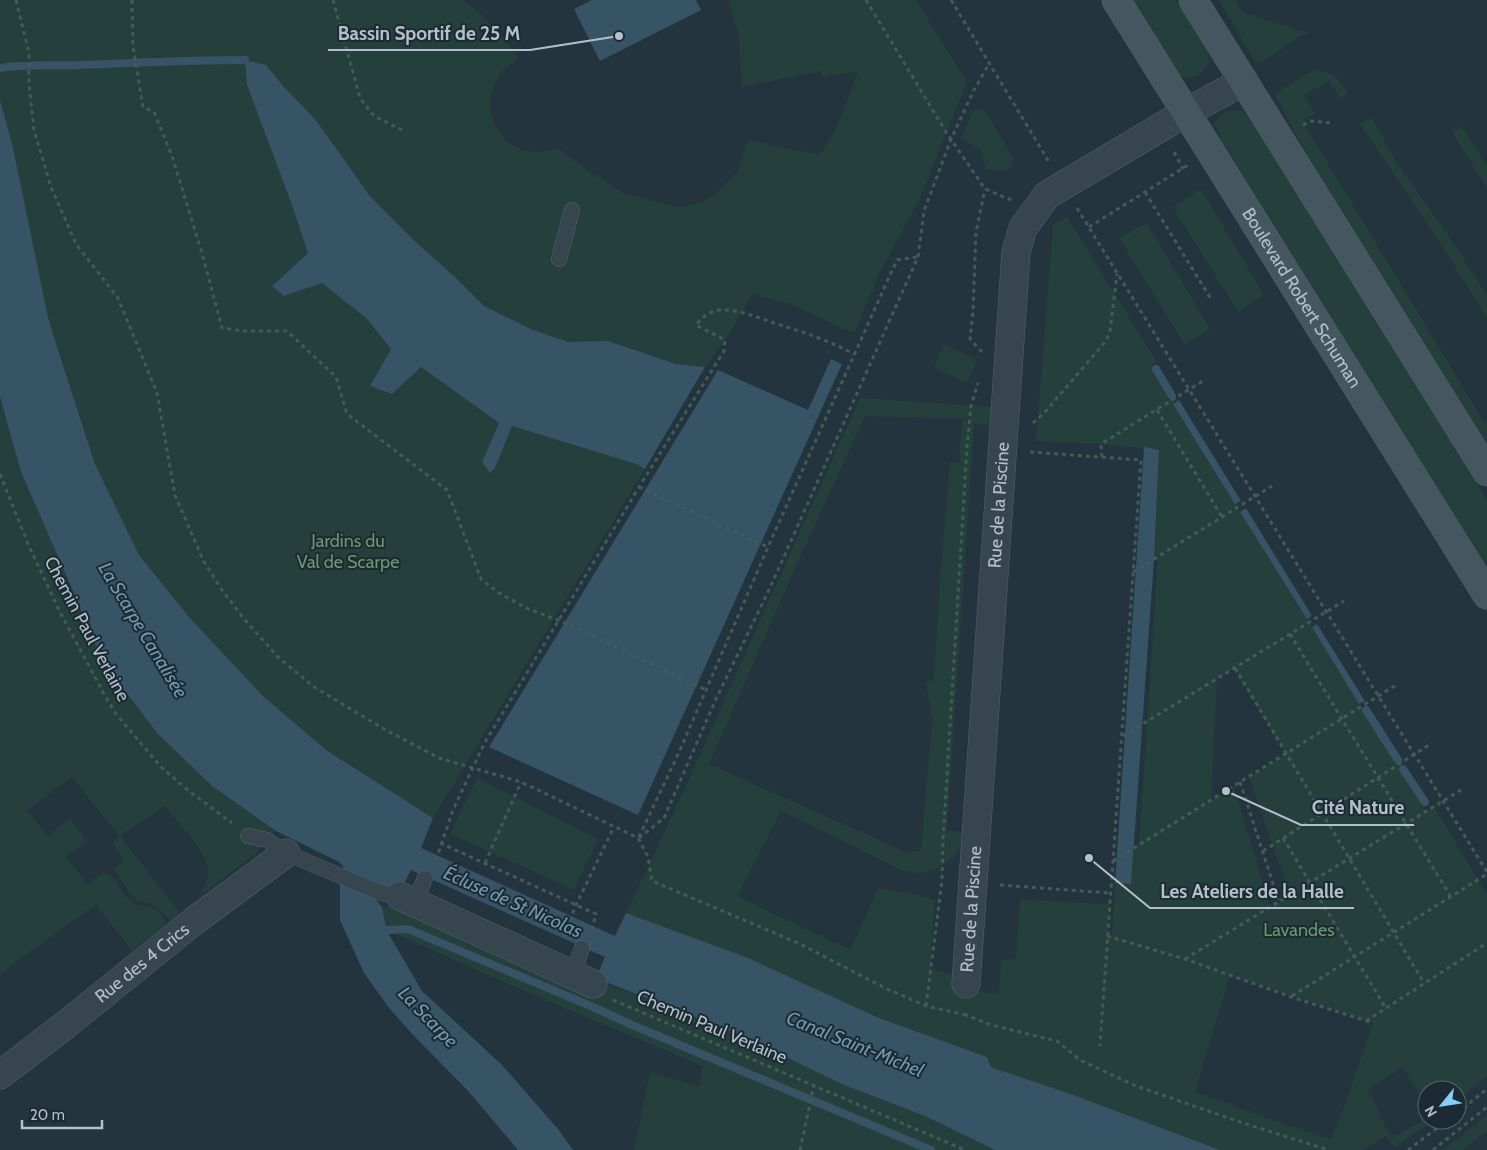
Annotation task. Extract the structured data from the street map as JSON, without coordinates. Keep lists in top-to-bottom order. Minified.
{"streets":{"main road":["Boulevard Robert Schuman"],"street":["Rue de la Piscine","Rue des 4 Crics"],"path":["Chemin Paul Verlaine"]},"crossings":[["Boulevard Robert Schuman","Rue de la Piscine"]],"water":["La Scarpe Canalisée","Écluse de St Nicolas","La Scarpe","Canal Saint-Michel"],"parks":["Jardins du Val de Scarpe","Lavandes"],"places":["Bassin Sportif de 25 M","Cité Nature","Les Ateliers de la Halle"],"scale_bar":"20 m","north":"bottom left"}
